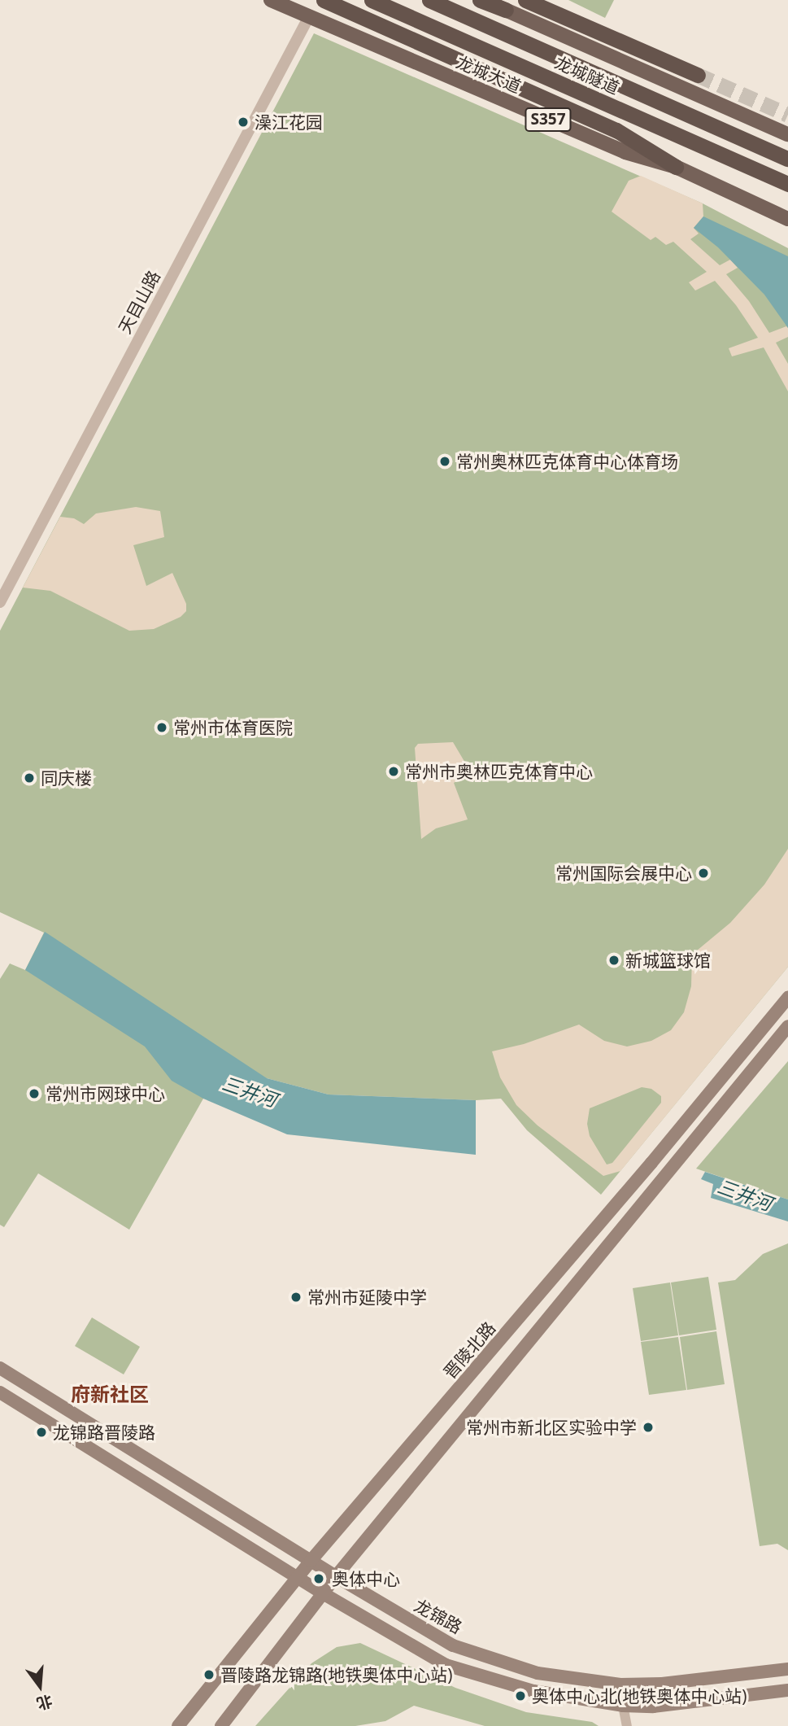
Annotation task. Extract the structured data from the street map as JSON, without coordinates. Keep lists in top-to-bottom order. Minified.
{"streets":{"highway":["龙城隧道"],"main road":["龙城大道","S357","晋陵北路","龙锦路"],"street":["天目山路"]},"crossings":[["龙城大道","天目山路"],["晋陵北路","龙锦路"]],"districts":["府新社区"],"water":["三井河"],"places":["澡江花园","常州奥林匹克体育中心体育场","常州市体育医院","常州市奥林匹克体育中心","同庆楼","常州国际会展中心","新城篮球馆","常州市网球中心","常州市延陵中学","常州市新北区实验中学","龙锦路晋陵路","奥体中心","晋陵路龙锦路(地铁奥体中心站)","奥体中心北(地铁奥体中心站)"],"north":"bottom"}
